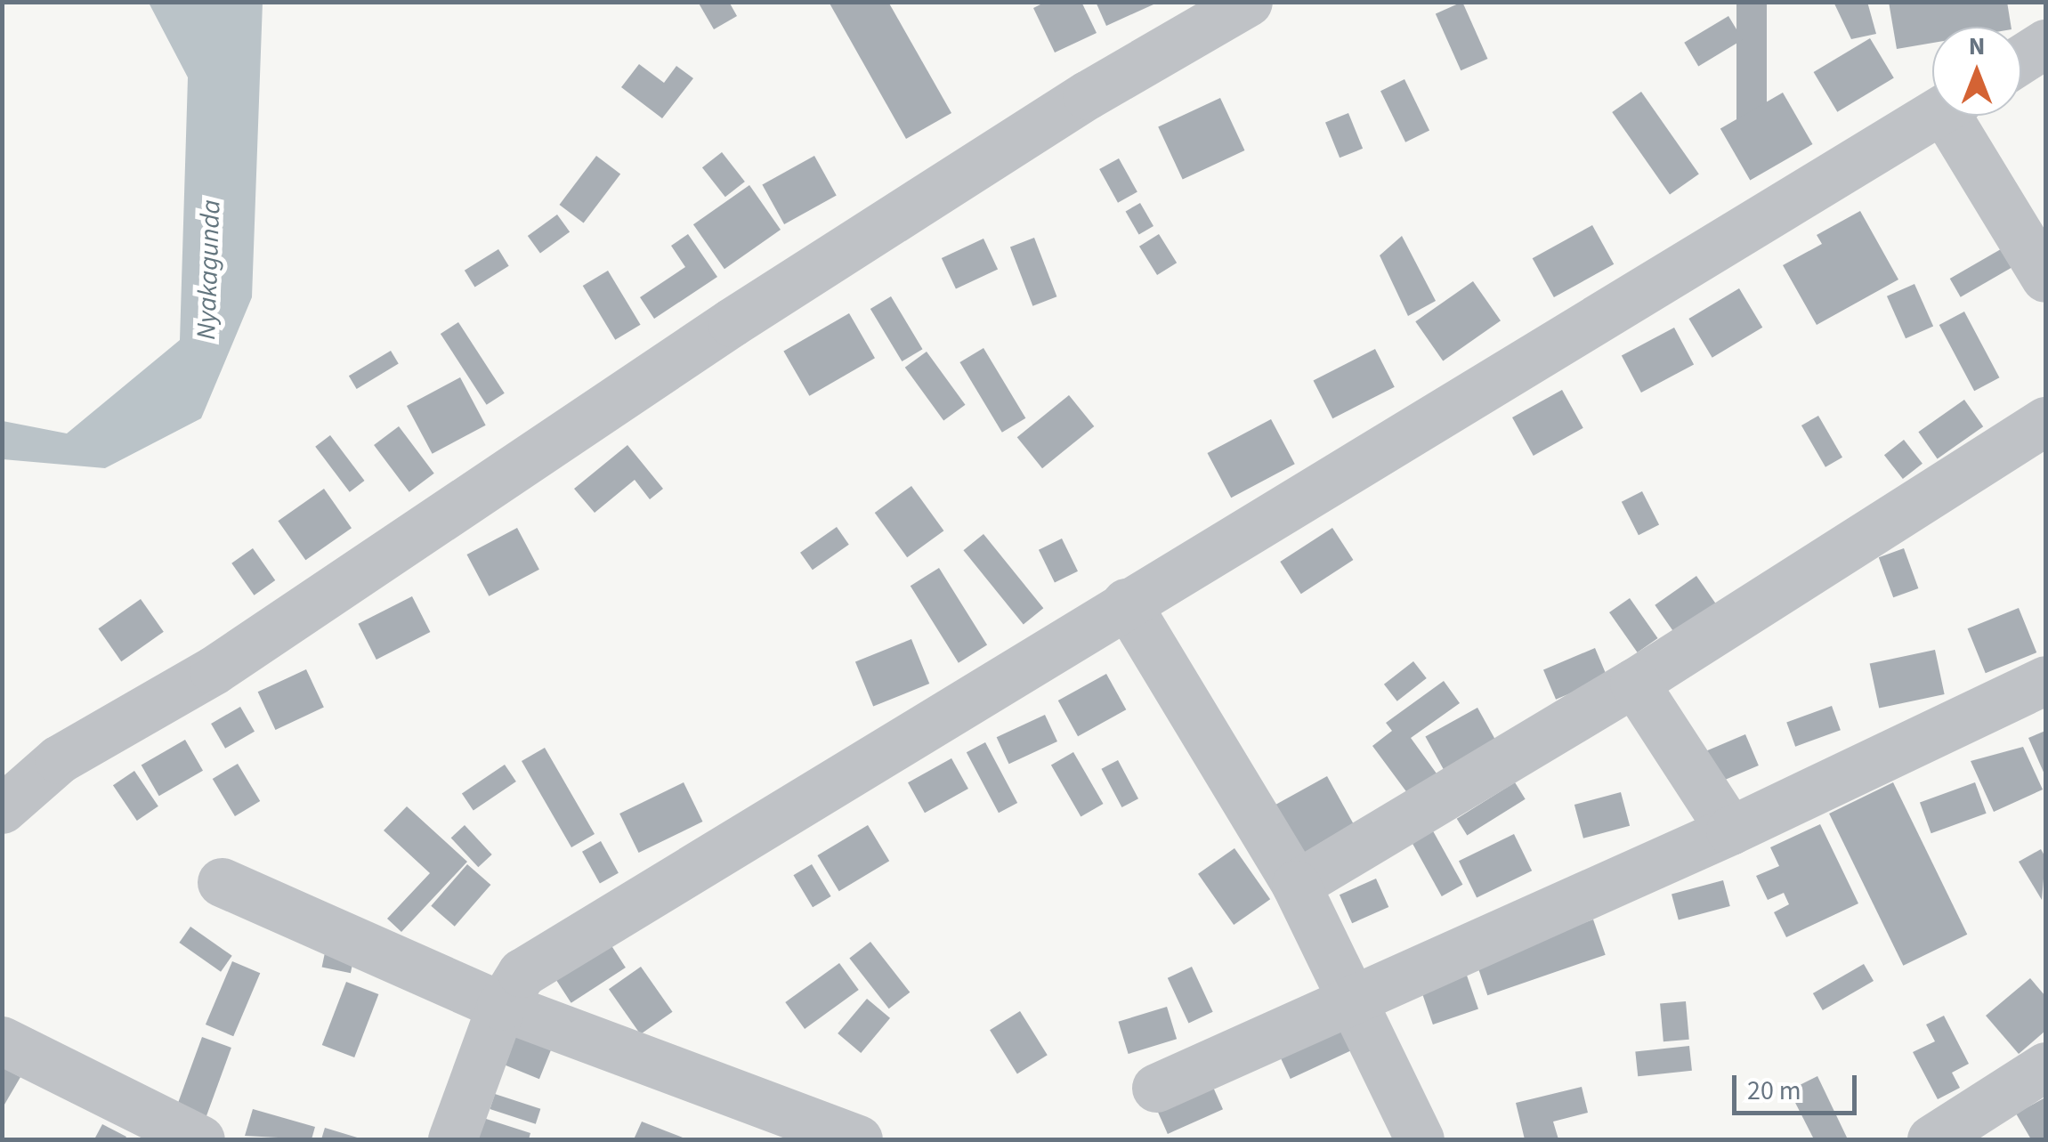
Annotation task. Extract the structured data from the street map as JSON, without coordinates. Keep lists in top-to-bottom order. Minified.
{"water":["Nyakagunda"],"scale_bar":"20 m","north":"top"}
